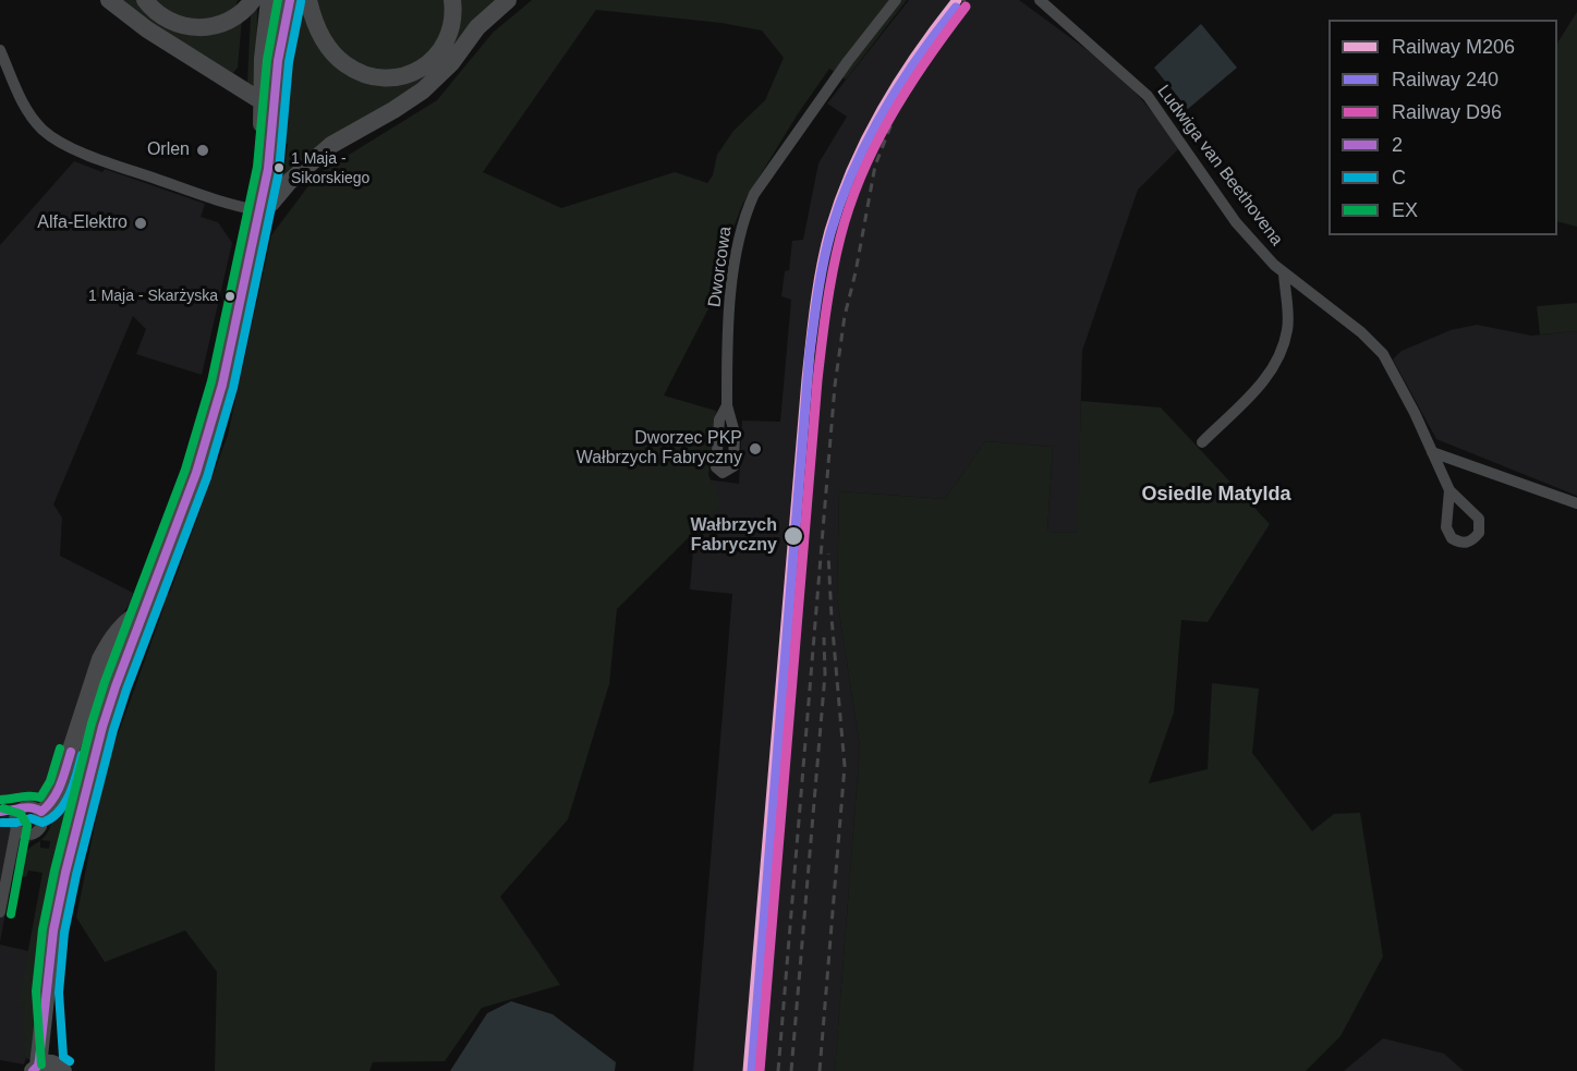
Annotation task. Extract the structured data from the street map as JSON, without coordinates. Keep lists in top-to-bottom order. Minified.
{"streets":{"street":["Ludwiga van Beethovena","Dworcowa"]},"districts":["Osiedle Matylda"],"places":["Orlen","1 Maja - Sikorskiego","Alfa-Elektro","1 Maja - Skarżyska","Dworzec PKP Wałbrzych Fabryczny","Wałbrzych Fabryczny"],"lines":["rail line M206","transit line 2","transit line EX","transit line C","rail line D96","rail line 240"],"legend":["Railway M206","Railway 240","Railway D96","2","C","EX"]}
